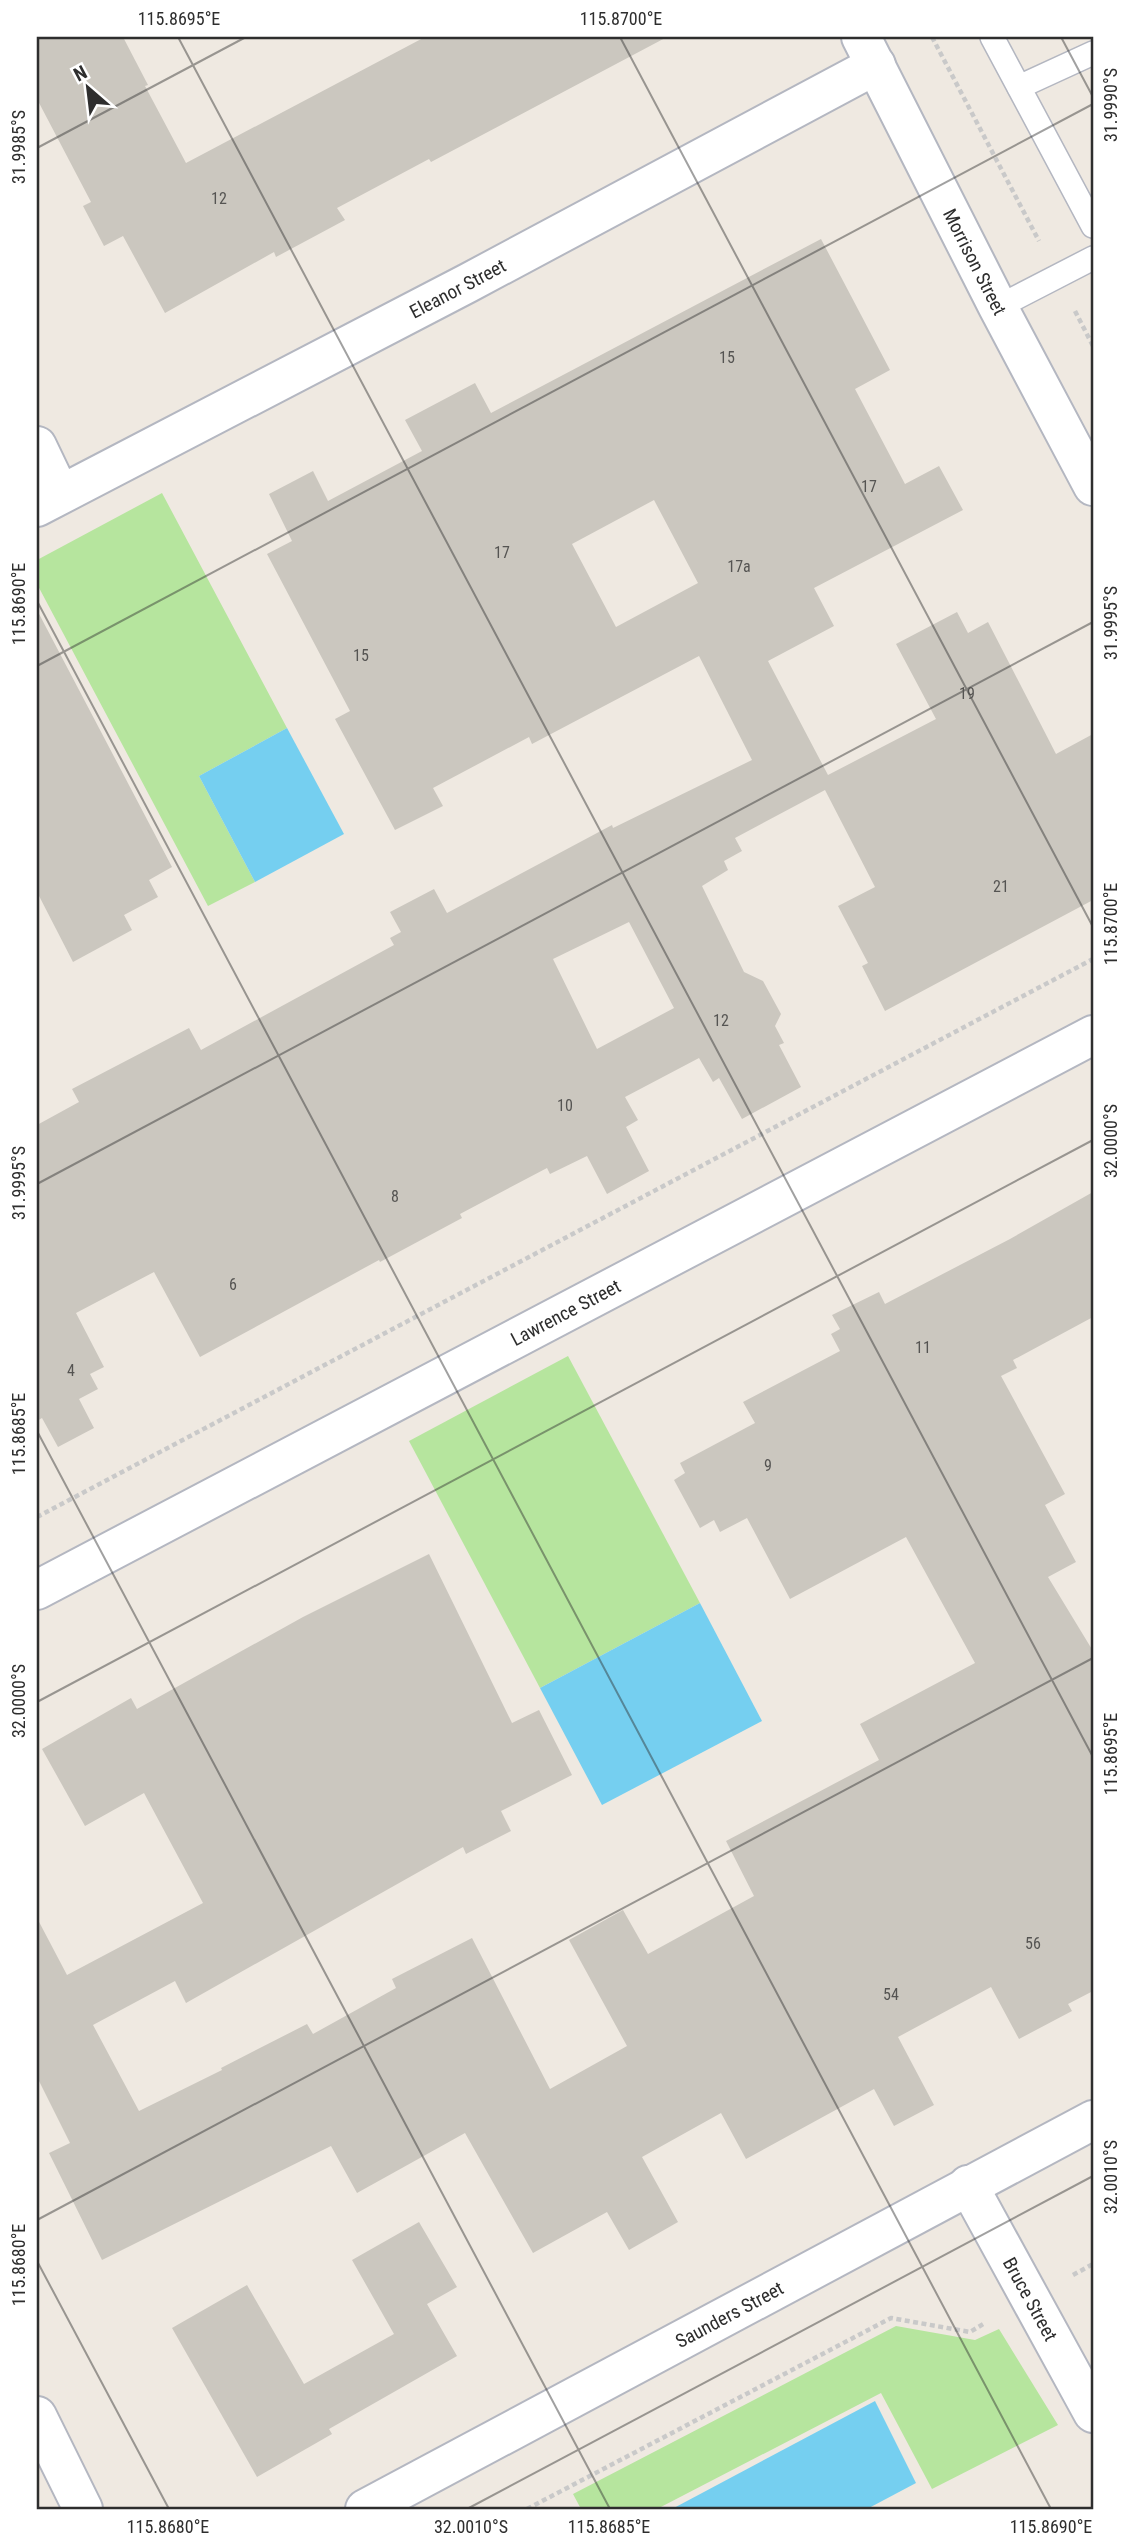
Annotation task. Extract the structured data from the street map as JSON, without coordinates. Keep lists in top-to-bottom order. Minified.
{"streets":{"street":["Morrison Street","Eleanor Street","Lawrence Street","Bruce Street","Saunders Street"]},"crossings":[["Morrison Street","Eleanor Street"],["Bruce Street","Saunders Street"]],"house_numbers":["12","15","17","17","17a","15","19","21","12","10","8","6","11","4","9","56","54"],"north":"top left","coordinates":["115.8695°E","115.8700°E","31.9990°S","31.9985°S","115.8690°E","31.9995°S","32.0000°S","115.8685°E","32.0010°S","115.8680°E"]}
